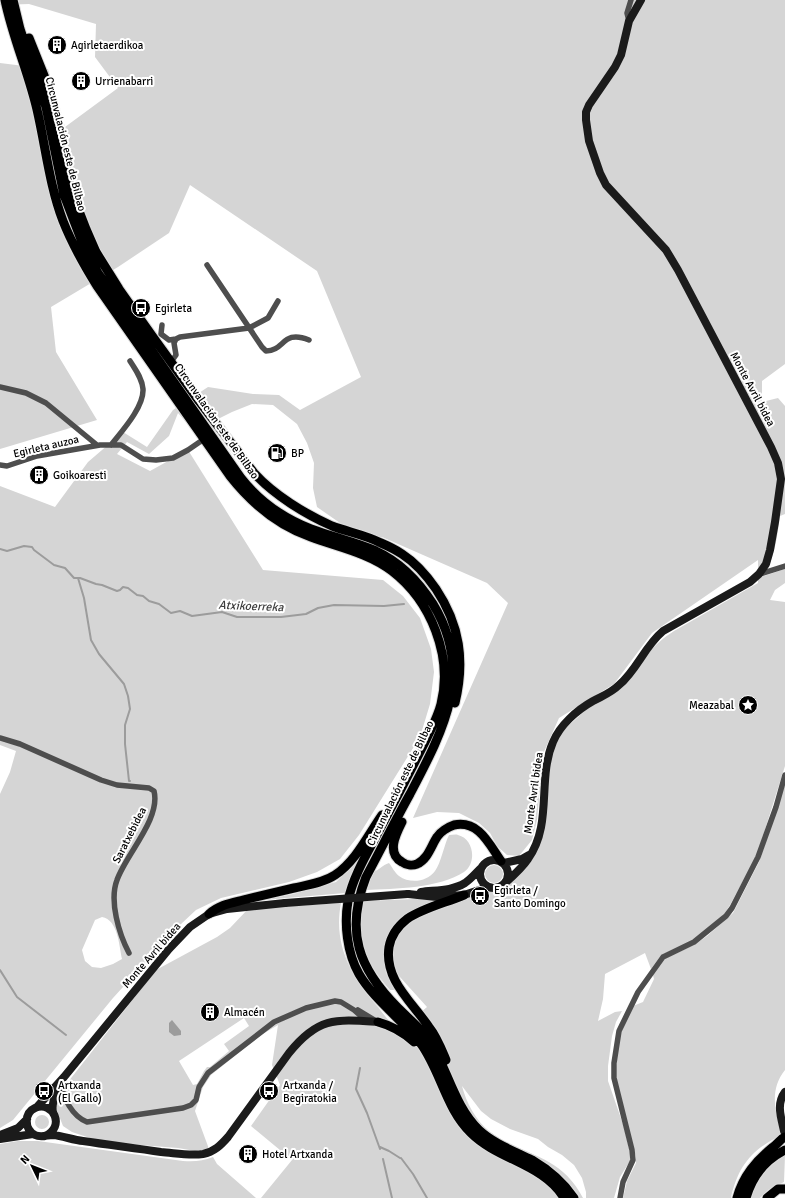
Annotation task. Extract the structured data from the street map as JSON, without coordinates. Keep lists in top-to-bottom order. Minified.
{"streets":{"main road":["Circunvalación este de Bilbao"],"street":["Monte Avril bidea","Egirleta auzoa","Saratxebidea"]},"crossings":[["Circunvalación este de Bilbao","Egirleta auzoa"]],"water":["Atxikoerreka"],"places":{"building":["Agirletaerdikoa","Urrienabarri","Goikoaresti","Almacén","Hotel Artxanda"],"bus stop":["Egirleta","Egirleta / Santo Domingo","Artxanda (El Gallo)","Artxanda / Begiratokia"],"fuel station":["BP"],"place":["Meazabal"]},"north":"top left"}
